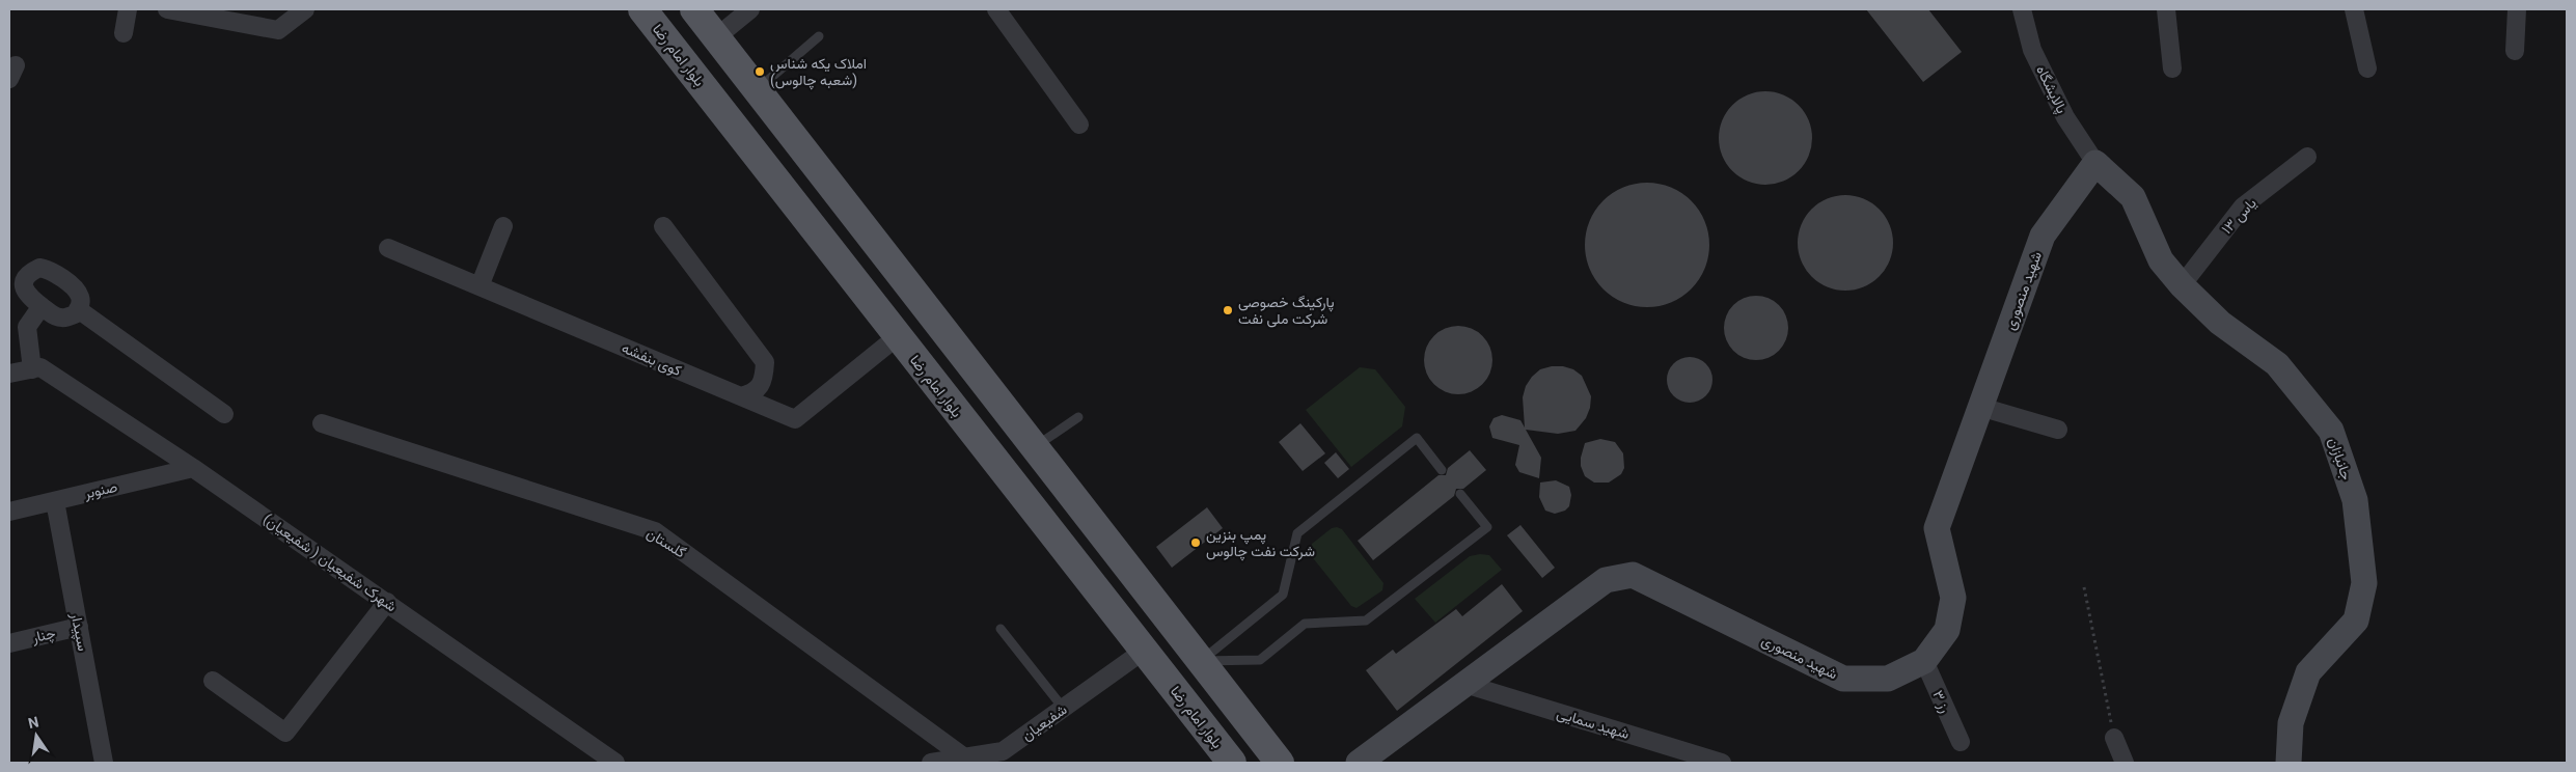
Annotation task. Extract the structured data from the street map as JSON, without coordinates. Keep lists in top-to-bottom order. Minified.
{"streets":{"main road":["بلوار امام رضا"],"street":["پالایشگاه","یاس ۱۳","شهید منصوری","کوی بنفشه","جانبازان","صنوبر","گلستان","شهرک شفیعیان ( شفیعیان)","سپیدار","چنار","رز ۳","شفیعیان","شهید سمایی"]},"crossings":[["بلوار امام رضا","کوی بنفشه"],["بلوار امام رضا","شفیعیان"],["پالایشگاه","شهید منصوری"],["پالایشگاه","جانبازان"],["یاس ۱۳","جانبازان"],["شهید منصوری","جانبازان"],["شهید منصوری","رز ۳"],["شهید منصوری","شهید سمایی"],["صنوبر","شهرک شفیعیان ( شفیعیان)"],["صنوبر","سپیدار"],["گلستان","شفیعیان"],["سپیدار","چنار"]],"places":["املاک یکه شناس (شعبه چالوس)","پارکینگ خصوصی شرکت ملی نفت","پمپ بنزین شرکت نفت چالوس"],"north":"top"}
